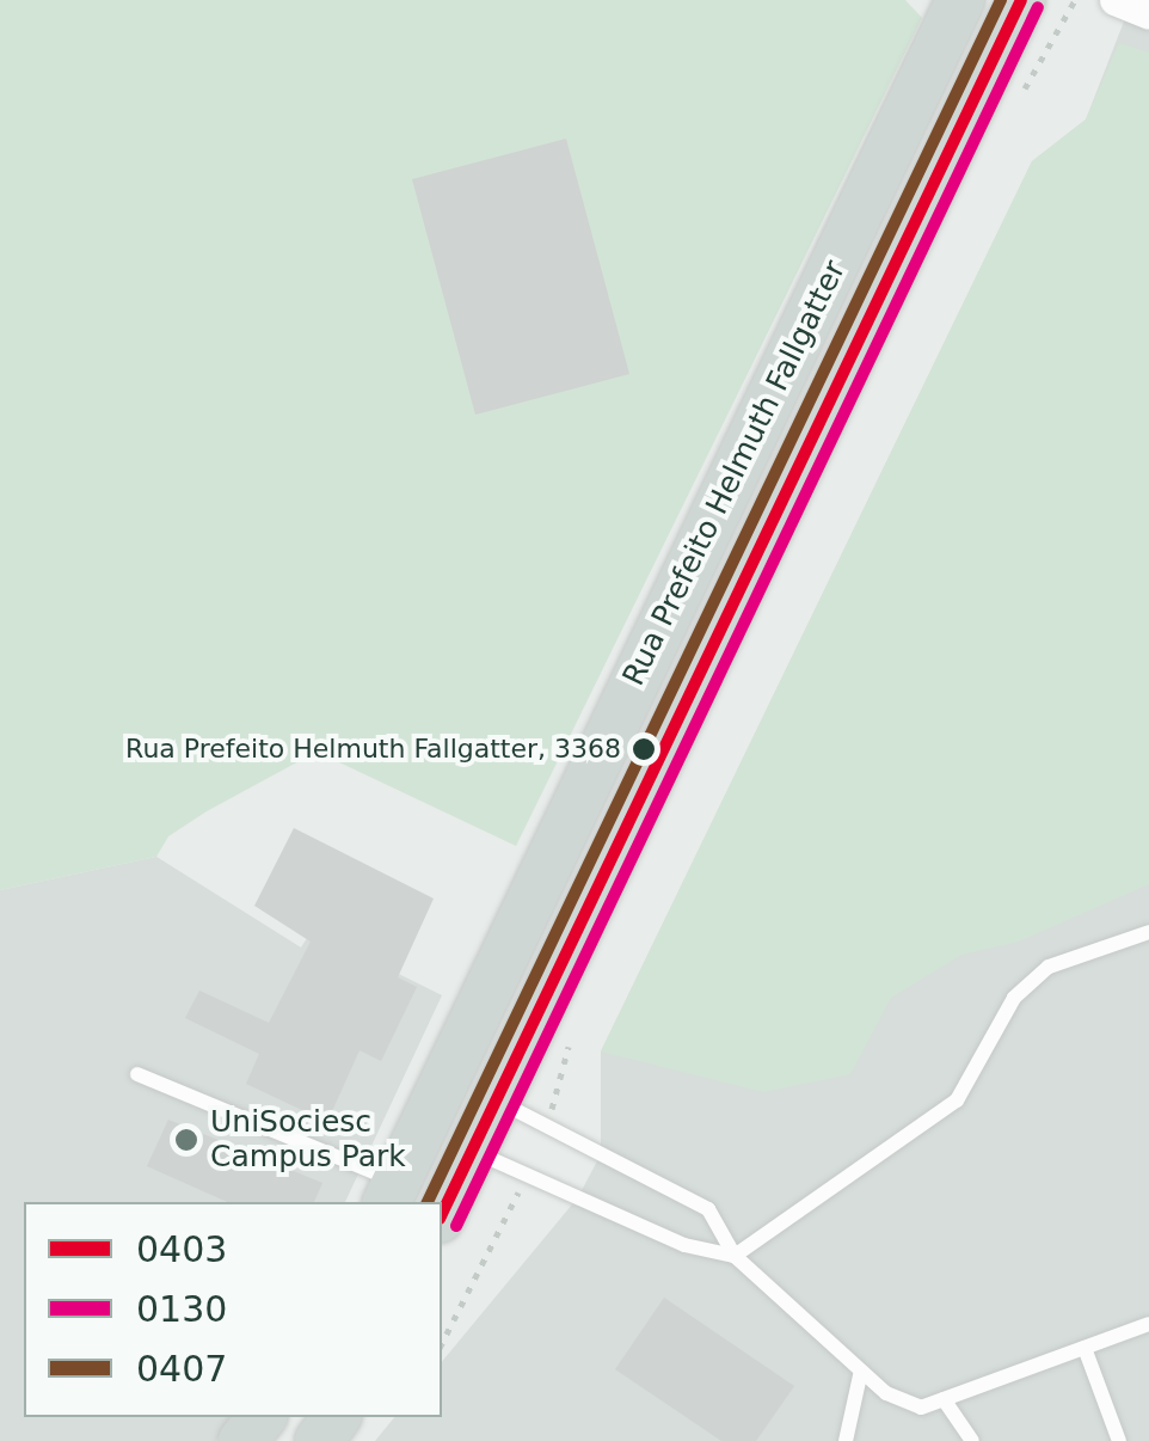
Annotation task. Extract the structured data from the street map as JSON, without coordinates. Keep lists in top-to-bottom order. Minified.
{"streets":{"main road":["Rua Prefeito Helmuth Fallgatter"]},"places":["Rua Prefeito Helmuth Fallgatter, 3368","UniSociesc Campus Park"],"lines":["transit line 0403","transit line 0407","transit line 0130"],"legend":["0403","0130","0407"]}
